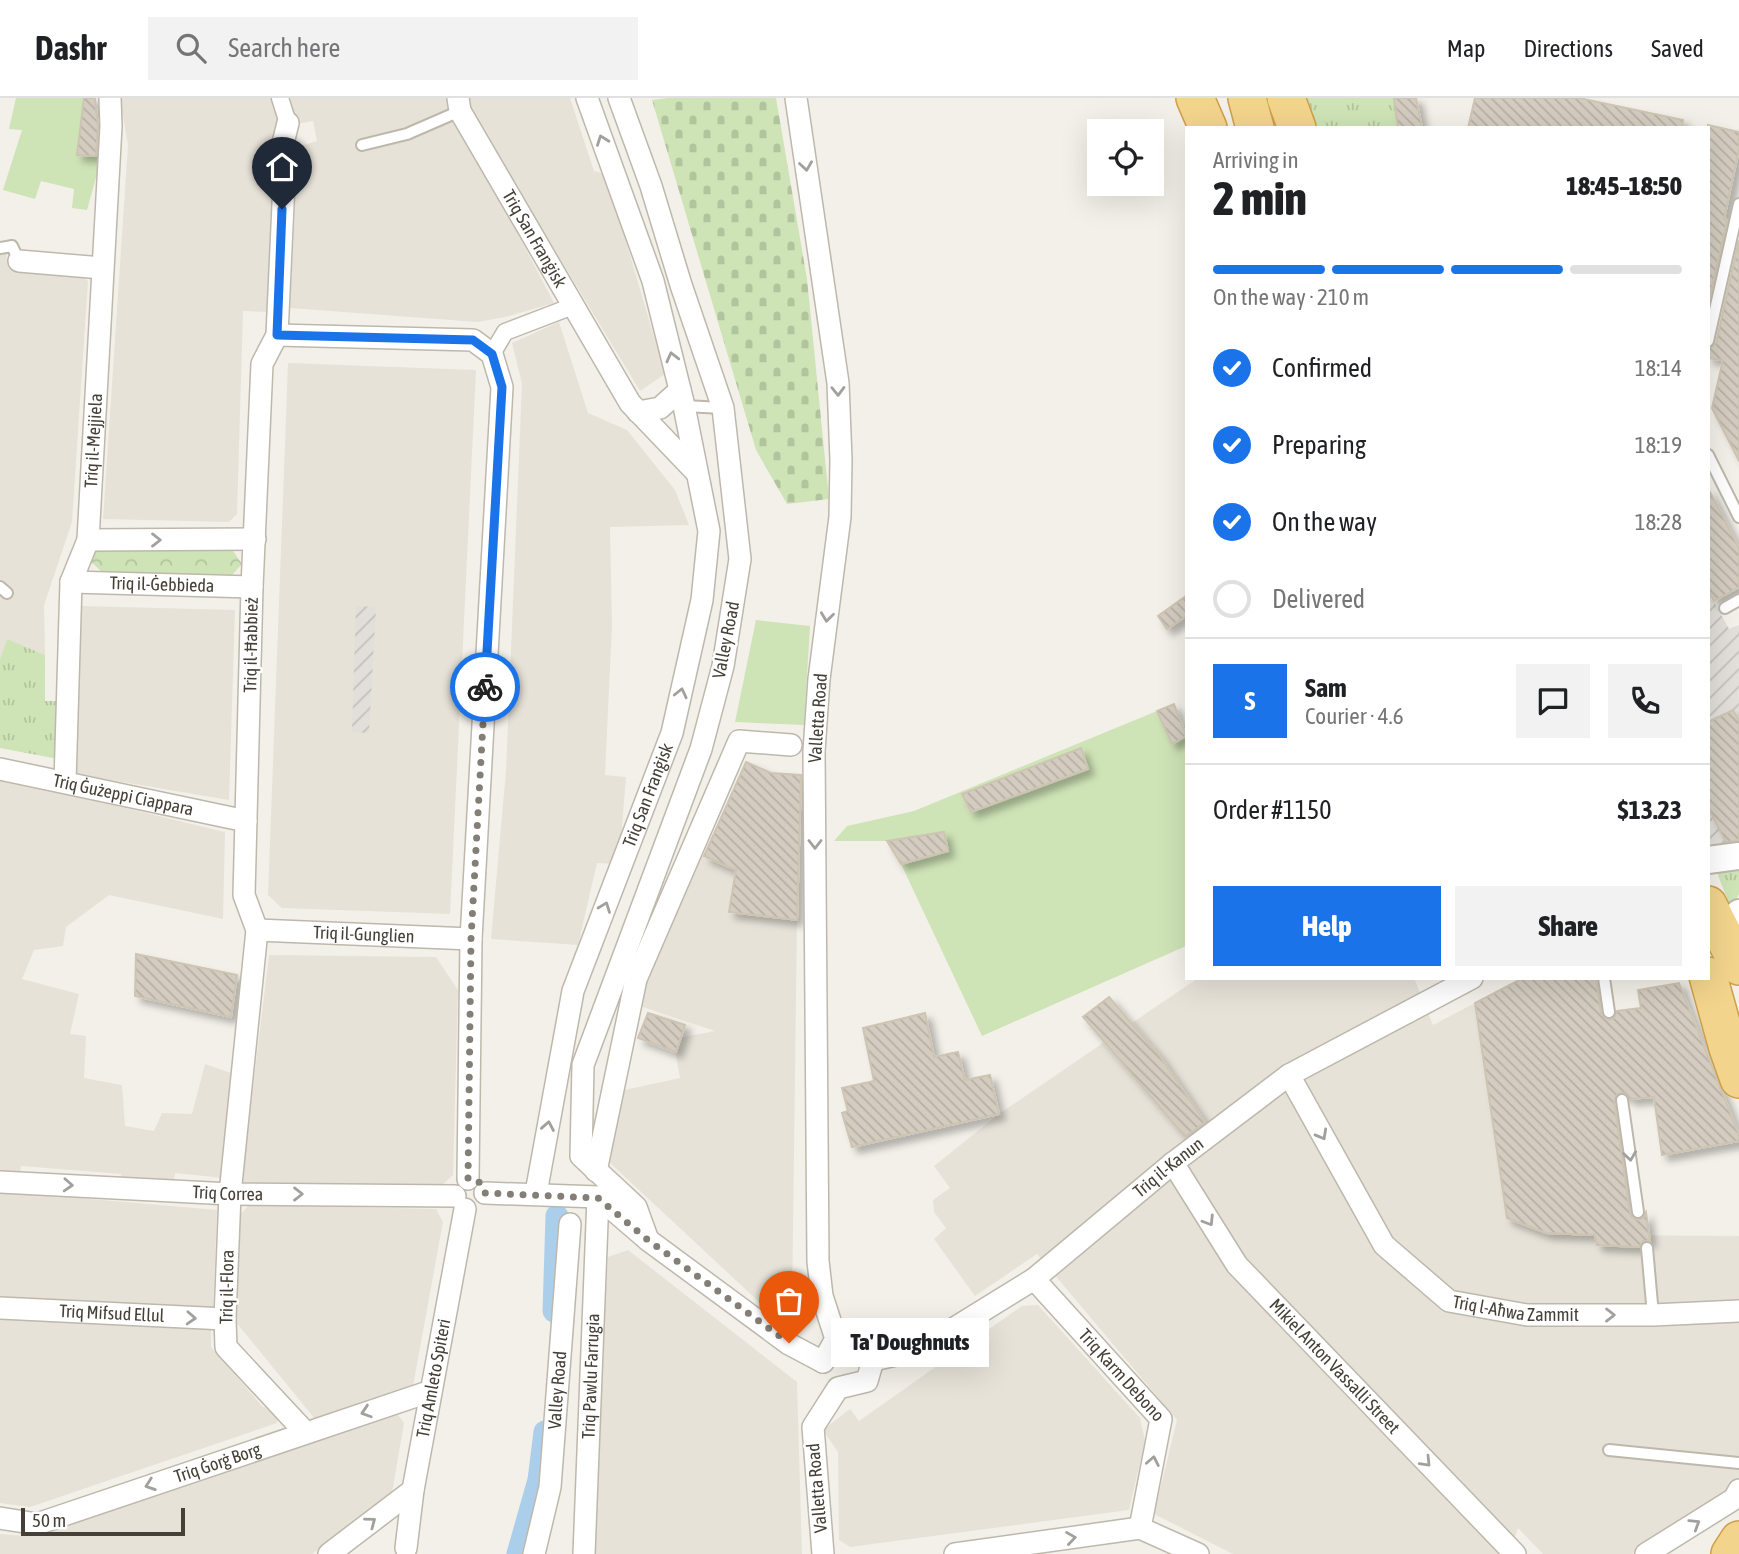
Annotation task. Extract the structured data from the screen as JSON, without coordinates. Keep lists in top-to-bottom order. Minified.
{"streets":{"street":["Triq San Franġisk","Triq il-Mejjiela","Triq il-Ġebbieda","Valley Road","Triq il-Ħabbież","Valletta Road","Triq Ġużeppi Ciappara","Triq il-Gunglien","Triq il-Kanun","Triq Correa","Triq il-Flora","Triq l-Aħwa Zammit","Triq Mifsud Ellul","Mikiel Anton Vassalli Street","Triq Pawlu Farrugia","Triq Karm Debono","Triq Amleto Spiteri","Triq Ġorġ Borg"]},"crossings":[["Triq San Franġisk","Triq Correa"],["Triq il-Mejjiela","Triq il-Ġebbieda"],["Triq il-Mejjiela","Triq Ġużeppi Ciappara"],["Triq il-Ġebbieda","Triq il-Ħabbież"],["Triq il-Ħabbież","Triq Ġużeppi Ciappara"],["Triq il-Ħabbież","Triq il-Gunglien"],["Triq il-Ħabbież","Triq Correa"],["Triq il-Ħabbież","Triq il-Flora"],["Valletta Road","Triq il-Kanun"],["Triq il-Gunglien","Triq Amleto Spiteri"],["Triq il-Kanun","Triq l-Aħwa Zammit"],["Triq il-Kanun","Mikiel Anton Vassalli Street"],["Triq il-Kanun","Triq Karm Debono"],["Triq Correa","Triq il-Flora"],["Triq Correa","Triq Pawlu Farrugia"],["Triq Correa","Triq Amleto Spiteri"],["Triq il-Flora","Triq Mifsud Ellul"],["Triq il-Flora","Triq Ġorġ Borg"],["Triq Amleto Spiteri","Triq Ġorġ Borg"]],"one_way":["Valletta Road","Triq Correa","Triq l-Aħwa Zammit","Triq Mifsud Ellul","Mikiel Anton Vassalli Street","Triq Karm Debono","Triq Ġorġ Borg"],"places":["Ta' Doughnuts"],"scale_bar":"50 m","page":{"header":"Dashr","search":"Search here","nav":["Map","Directions","Saved"],"heading":["2 min","Arriving in","18:45–18:50"],"panel":["Sam","Courier · 4.6","Order #1150","$13.23"],"bar":"On the way · 210 m","list":[["Confirmed","18:14"],["Preparing","18:19"],["On the way","18:28"],"Delivered"],"round":"S","buttons":["Help","Share"],"bubble":"Ta' Doughnuts","scale":"50 m"}}
